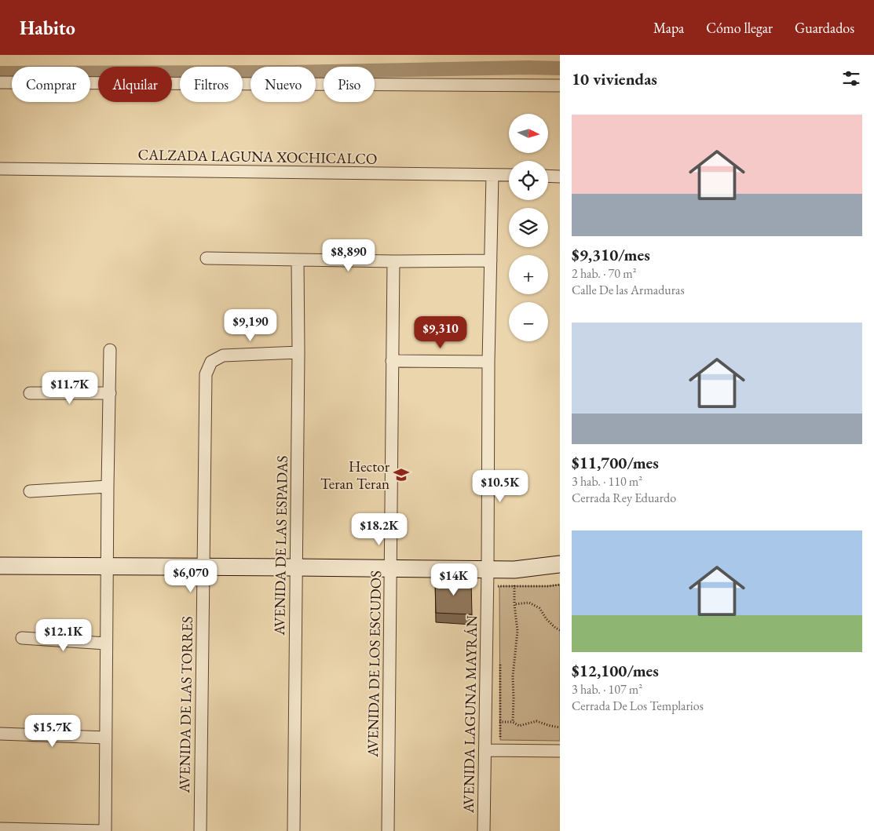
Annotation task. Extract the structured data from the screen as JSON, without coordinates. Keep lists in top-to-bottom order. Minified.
{"streets":{"street":["CALZADA LAGUNA XOCHICALCO","AVENIDA DE LAS ESPADAS","AVENIDA DE LOS ESCUDOS","AVENIDA DE LAS TORRES","AVENIDA LAGUNA MAYRÁN"]},"crossings":[["CALZADA LAGUNA XOCHICALCO","AVENIDA LAGUNA MAYRÁN"],["AVENIDA DE LAS ESPADAS","AVENIDA DE LAS TORRES"]],"places":{"school or university":["Hector Teran Teran"]},"north":"right","page":{"header":"Habito","nav":["Mapa","Cómo llegar","Guardados"],"heading":"10 viviendas","chip":["Comprar","Alquilar","Filtros","Nuevo","Piso"],"list":[{"name":"$9,310/mes","note":"2 hab. · 70 m² · Calle De las Armaduras"},{"name":"$11,700/mes","note":"3 hab. · 110 m² · Cerrada Rey Eduardo"},{"name":"$12,100/mes","note":"3 hab. · 107 m² · Cerrada De Los Templarios"}],"map_buttons":["+","−"],"price":["$8,890","$9,190","$9,310","$11.7K","$10.5K","$18.2K","$6,070","$14K","$12.1K","$15.7K"]}}
